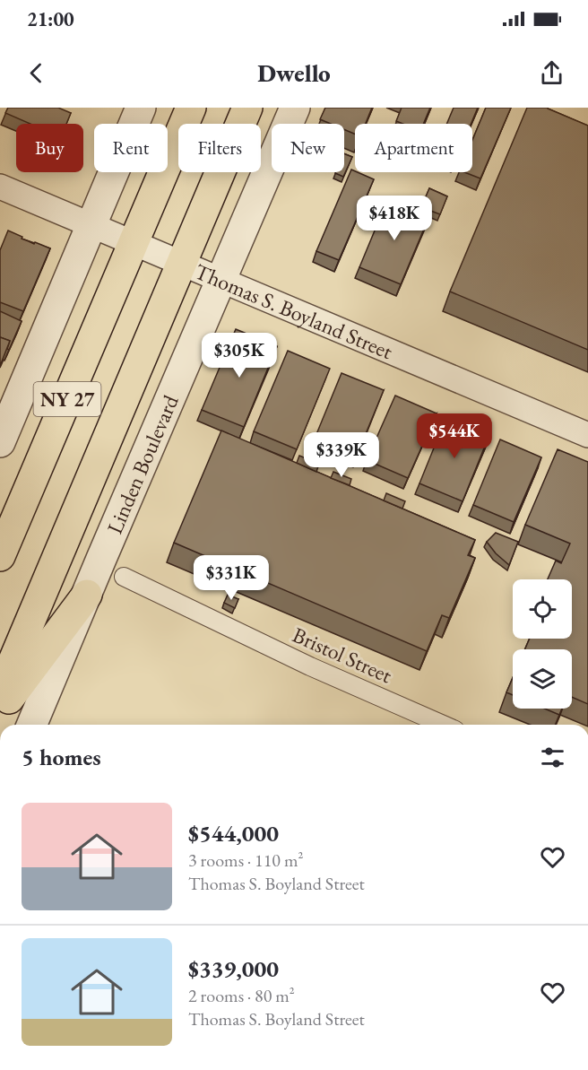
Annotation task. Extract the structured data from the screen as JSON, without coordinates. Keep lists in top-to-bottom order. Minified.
{"streets":{"highway":["NY 27","Linden Boulevard"],"street":["Thomas S. Boyland Street","Bristol Street"]},"crossings":[["Thomas S. Boyland Street","NY 27"],["Thomas S. Boyland Street","Linden Boulevard"]],"page":{"status":"21:00","header":"Dwello","chip":["Buy","Rent","Filters","New","Apartment"],"price":["$418K","$305K","$544K","$339K","$331K"],"heading":"5 homes","list":[{"name":"$544,000","note":"3 rooms · 110 m² · Thomas S. Boyland Street"},{"name":"$339,000","note":"2 rooms · 80 m² · Thomas S. Boyland Street"}]}}
